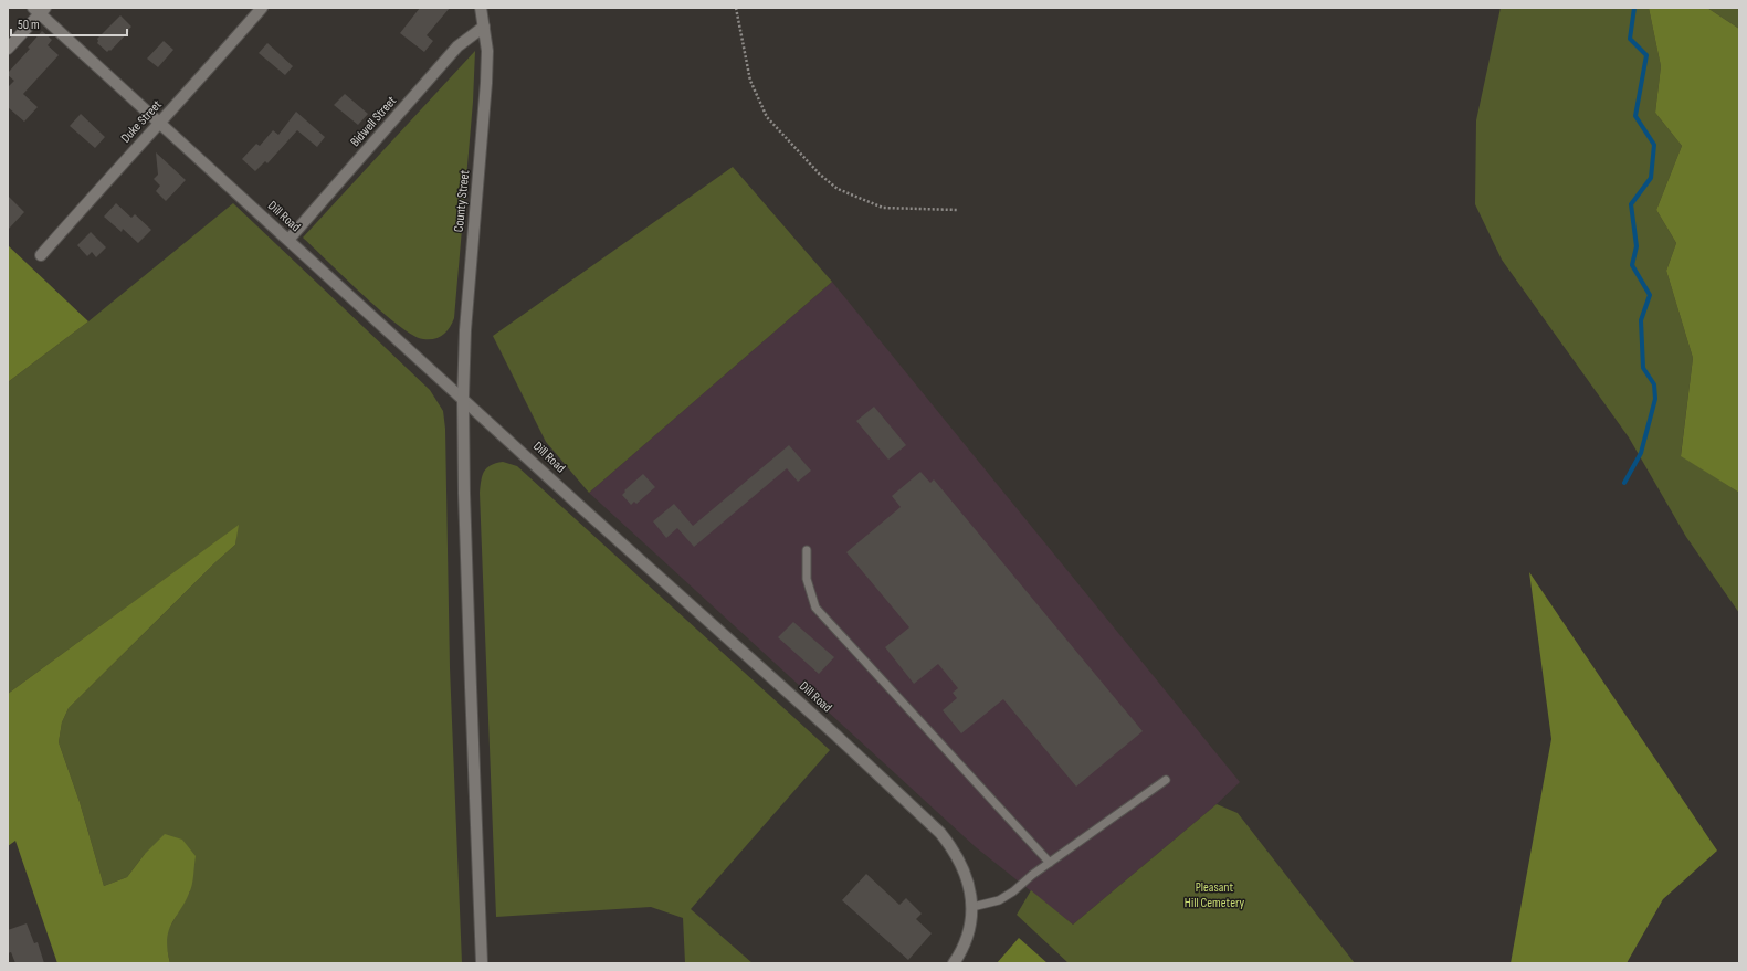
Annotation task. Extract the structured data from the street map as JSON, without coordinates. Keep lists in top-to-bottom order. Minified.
{"streets":{"street":["Duke Street","Bidwell Street","County Street","Dill Road"]},"crossings":[["Duke Street","Dill Road"],["Bidwell Street","County Street"],["Bidwell Street","Dill Road"],["County Street","Dill Road"]],"parks":["Pleasant Hill Cemetery"],"scale_bar":"50 m"}
